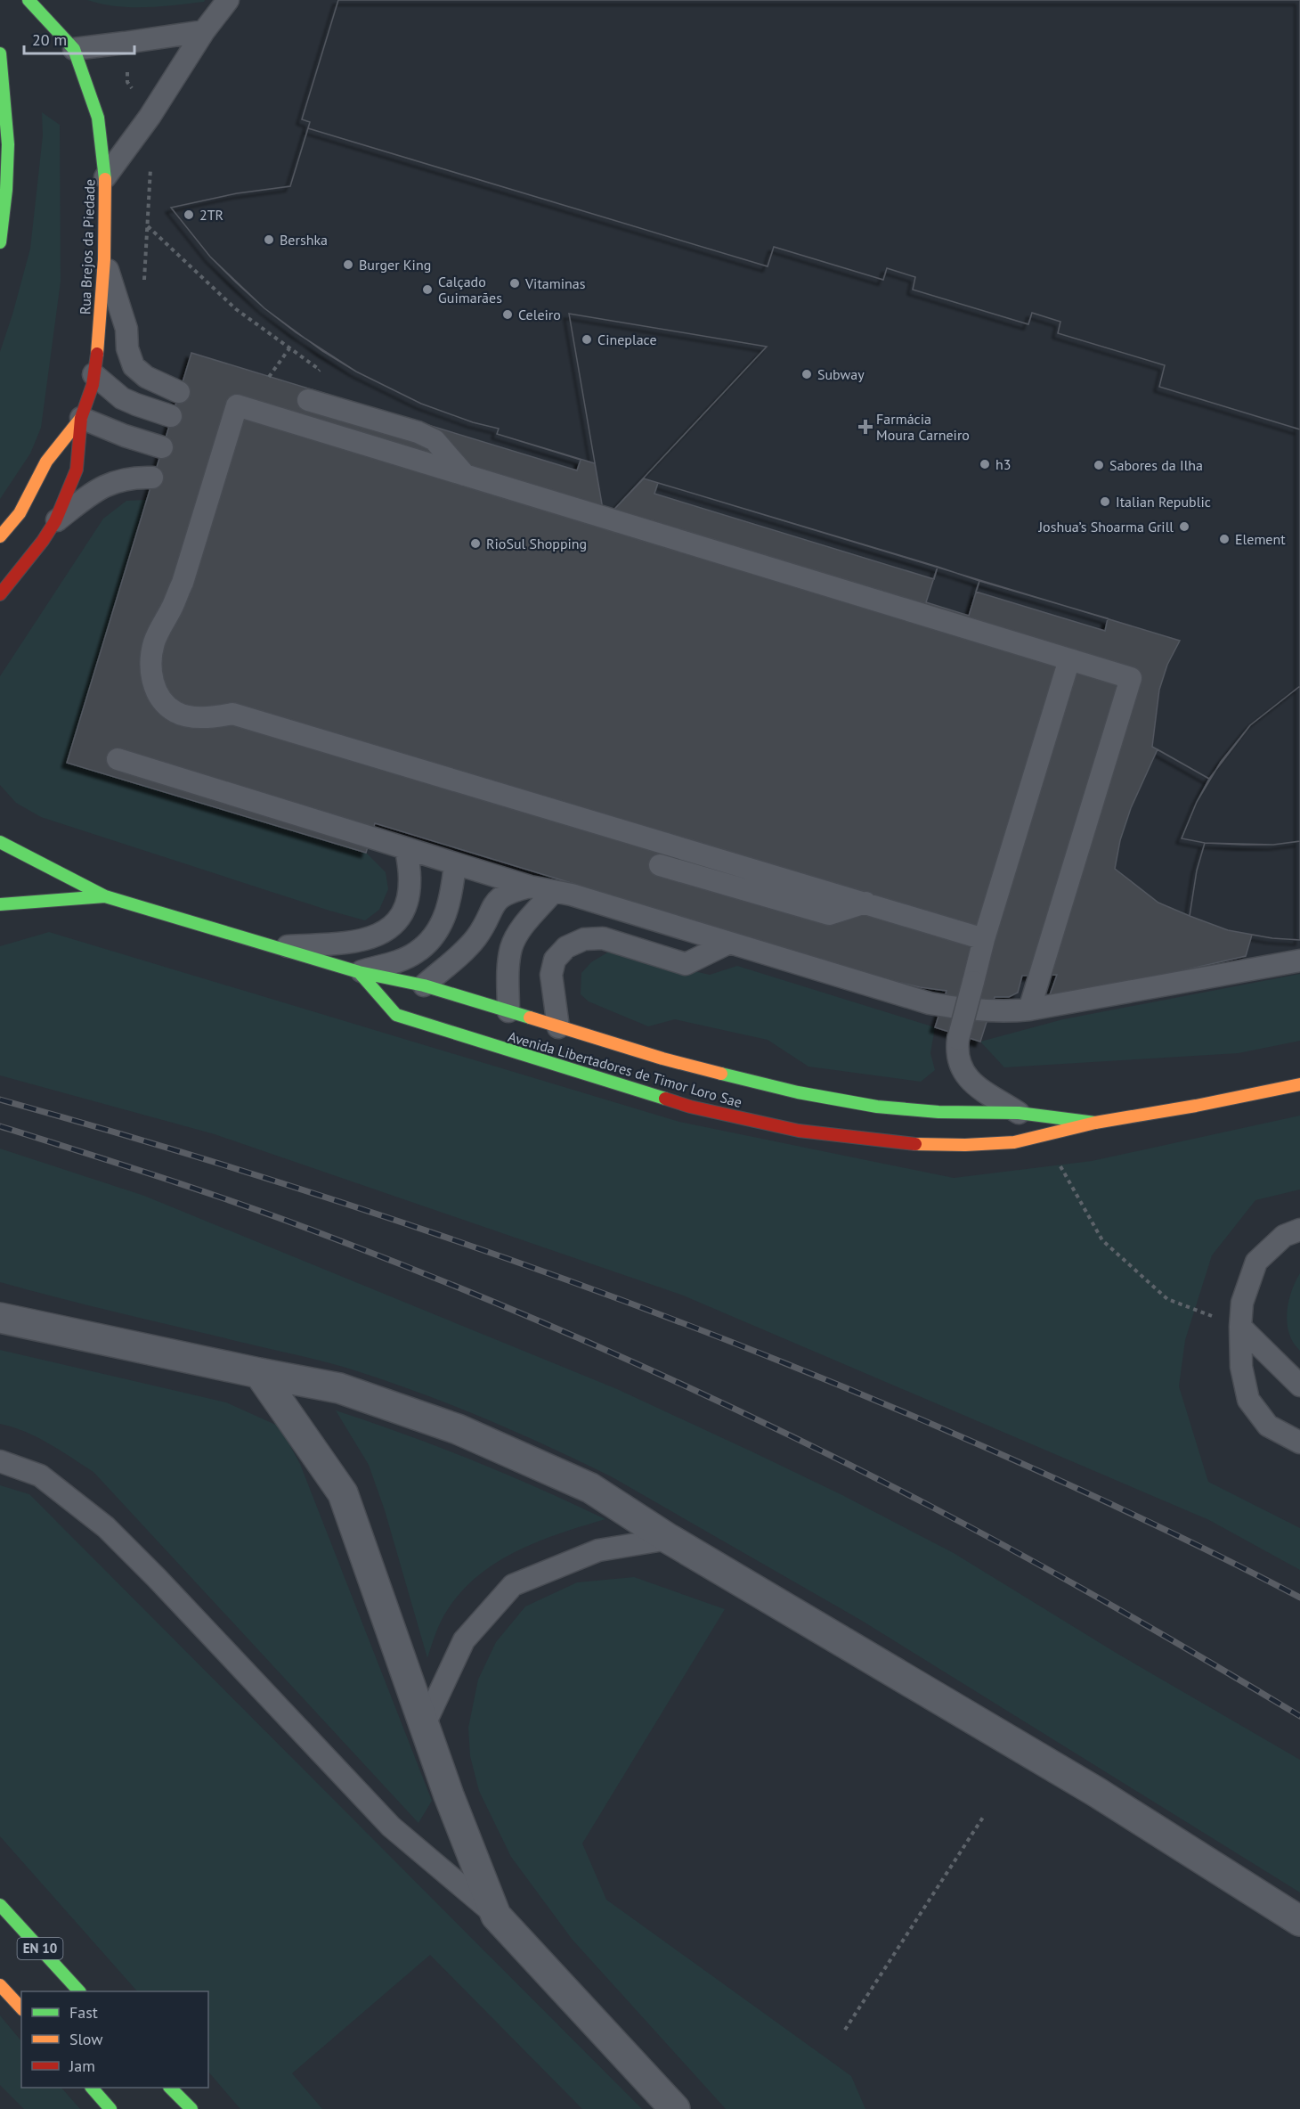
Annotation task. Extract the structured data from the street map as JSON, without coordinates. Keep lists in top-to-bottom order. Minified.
{"streets":{"main road":["Rua Brejos da Piedade","Avenida Libertadores de Timor Loro Sae","EN 10"]},"places":{"other":["2TR","Bershka","Burger King","Vitaminas","Calçado Guimarães","Celeiro","Cineplace","Subway","h3","Sabores da Ilha","Italian Republic","Joshua’s Shoarma Grill","Element","RioSul Shopping"],"health":["Farmácia Moura Carneiro"]},"legend":["Fast","Slow","Jam"],"scale_bar":"20 m"}
